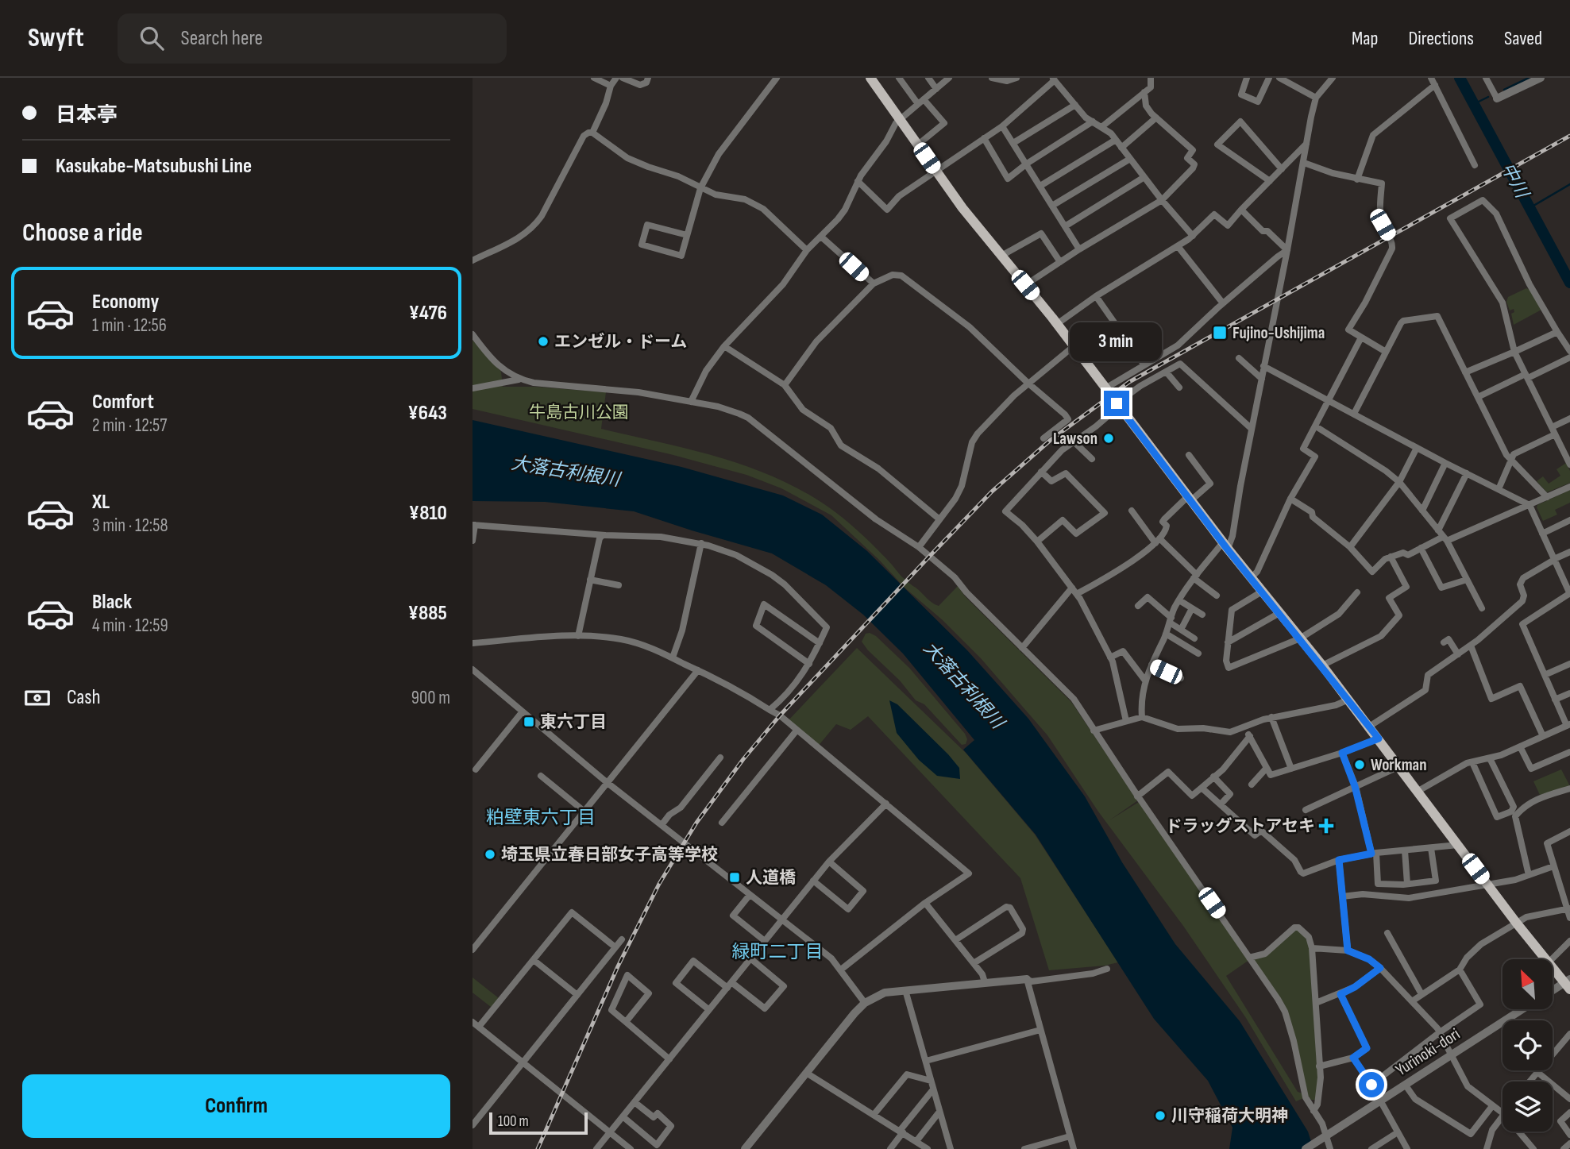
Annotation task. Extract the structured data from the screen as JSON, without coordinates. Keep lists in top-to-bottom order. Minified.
{"streets":{"street":["Yurinoki-dori"]},"districts":["粕壁東六丁目","緑町二丁目"],"water":["中川","大落古利根川"],"parks":["牛島古川公園"],"places":{"transit":["Fujino-Ushijima","東六丁目","人道橋"],"other":["エンゼル・ドーム","Lawson","Workman","埼玉県立春日部女子高等学校","川守稲荷大明神"],"health":["ドラッグストアセキ"]},"scale_bar":"100 m","north":"top left","page":{"header":"Swyft","search":"Search here","nav":["Map","Directions","Saved"],"banner":["日本亭","Kasukabe-Matsubushi Line"],"heading":"Choose a ride","list":[{"name":"Economy","note":"1 min · 12:56","value":"¥476"},{"name":"Comfort","note":"2 min · 12:57","value":"¥643"},{"name":"XL","note":"3 min · 12:58","value":"¥810"},{"name":"Black","note":"4 min · 12:59","value":"¥885"}],"bubble":"3 min","pay":["Cash","900 m"],"buttons":"Confirm","scale":"100 m"}}
